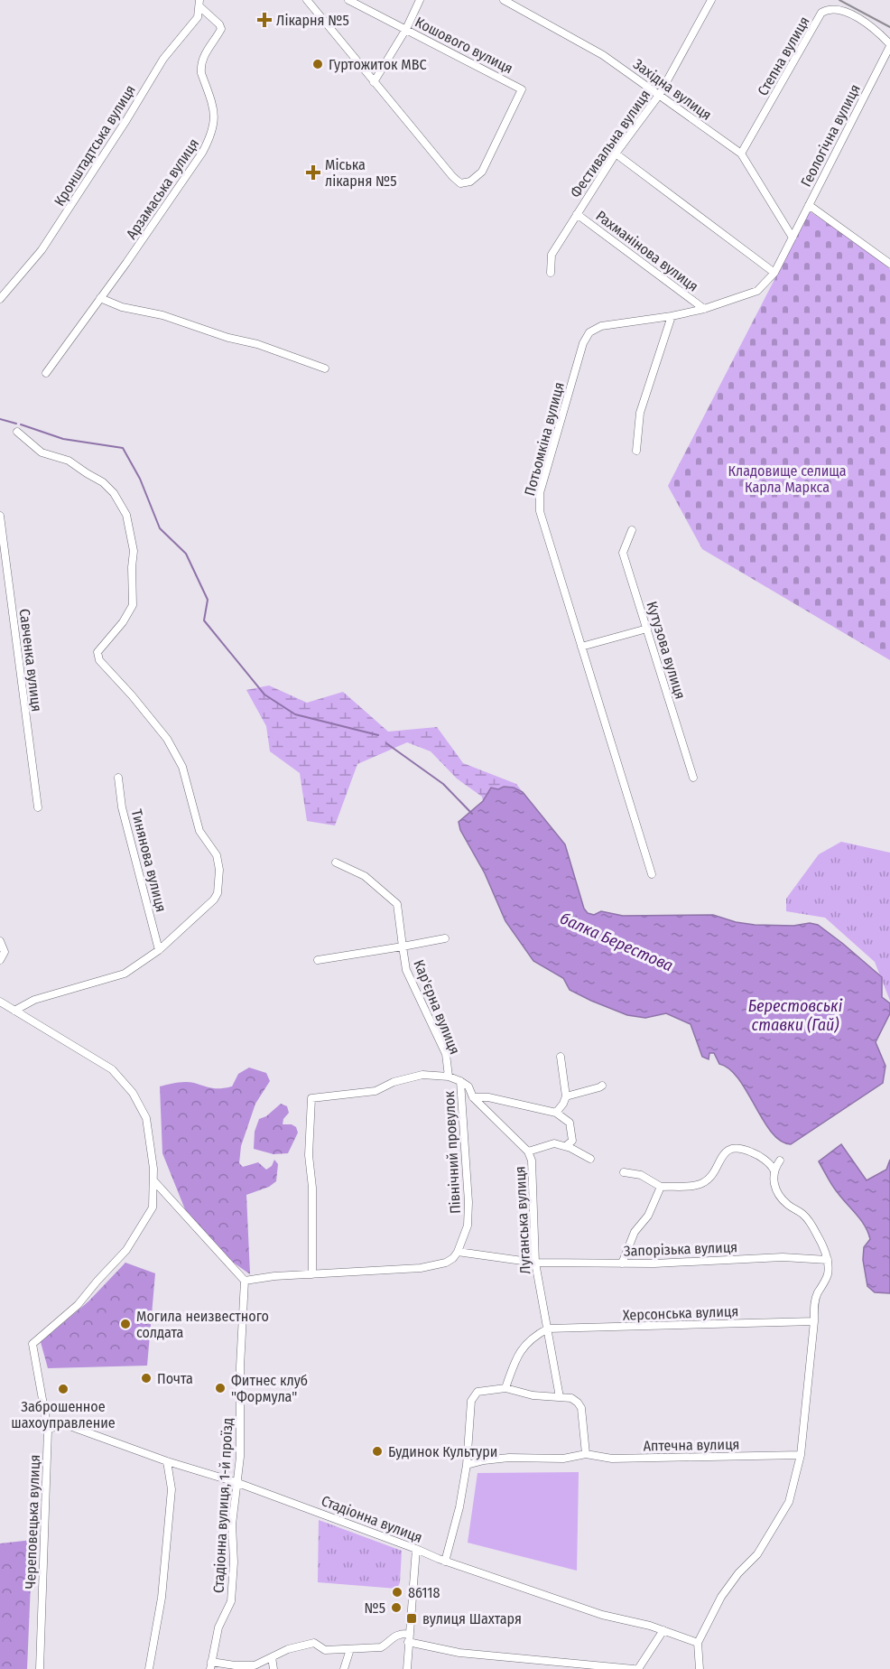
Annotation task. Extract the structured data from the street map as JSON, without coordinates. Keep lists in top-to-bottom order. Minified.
{"streets":{"street":["Кошового вулиця","Степна вулиця","Західна вулиця","Геологічна вулиця","Фестивальна вулиця","Кронштадтська вулиця","Арзамаська вулиця","Рахманінова вулиця","Потьомкіна вулиця","Кутузова вулиця","Савченка вулиця","Тинянова вулиця","Кар'єрна вулиця","Північний провулок","Луганська вулиця","Запорізька вулиця","Херсонська вулиця","Аптечна вулиця","Стадіонна вулиця, 1-й проїзд","Стадіонна вулиця","Череповецька вулиця"]},"crossings":[["Степна вулиця","Західна вулиця"],["Степна вулиця","Геологічна вулиця"],["Західна вулиця","Геологічна вулиця"],["Західна вулиця","Фестивальна вулиця"],["Західна вулиця","Потьомкіна вулиця"],["Геологічна вулиця","Потьомкіна вулиця"],["Фестивальна вулиця","Рахманінова вулиця"],["Кронштадтська вулиця","Арзамаська вулиця"],["Рахманінова вулиця","Потьомкіна вулиця"],["Північний провулок","Луганська вулиця"],["Північний провулок","Запорізька вулиця"],["Луганська вулиця","Запорізька вулиця"],["Луганська вулиця","Херсонська вулиця"],["Стадіонна вулиця, 1-й проїзд","Стадіонна вулиця"],["Стадіонна вулиця","Череповецька вулиця"]],"water":["балка Берестова","Берестовські ставки (Гай)"],"parks":["Кладовище селища Карла Маркса"],"places":{"health":["Лікарня №5","Міська лікарня №5"],"other":["Гуртожиток МВС","Могила неизвестного солдата","Почта","Фитнес клуб \"Формула\"","Заброшенное шахоуправление","Будинок Культури","86118","№5"],"transit":["вулиця Шахтаря"]}}
